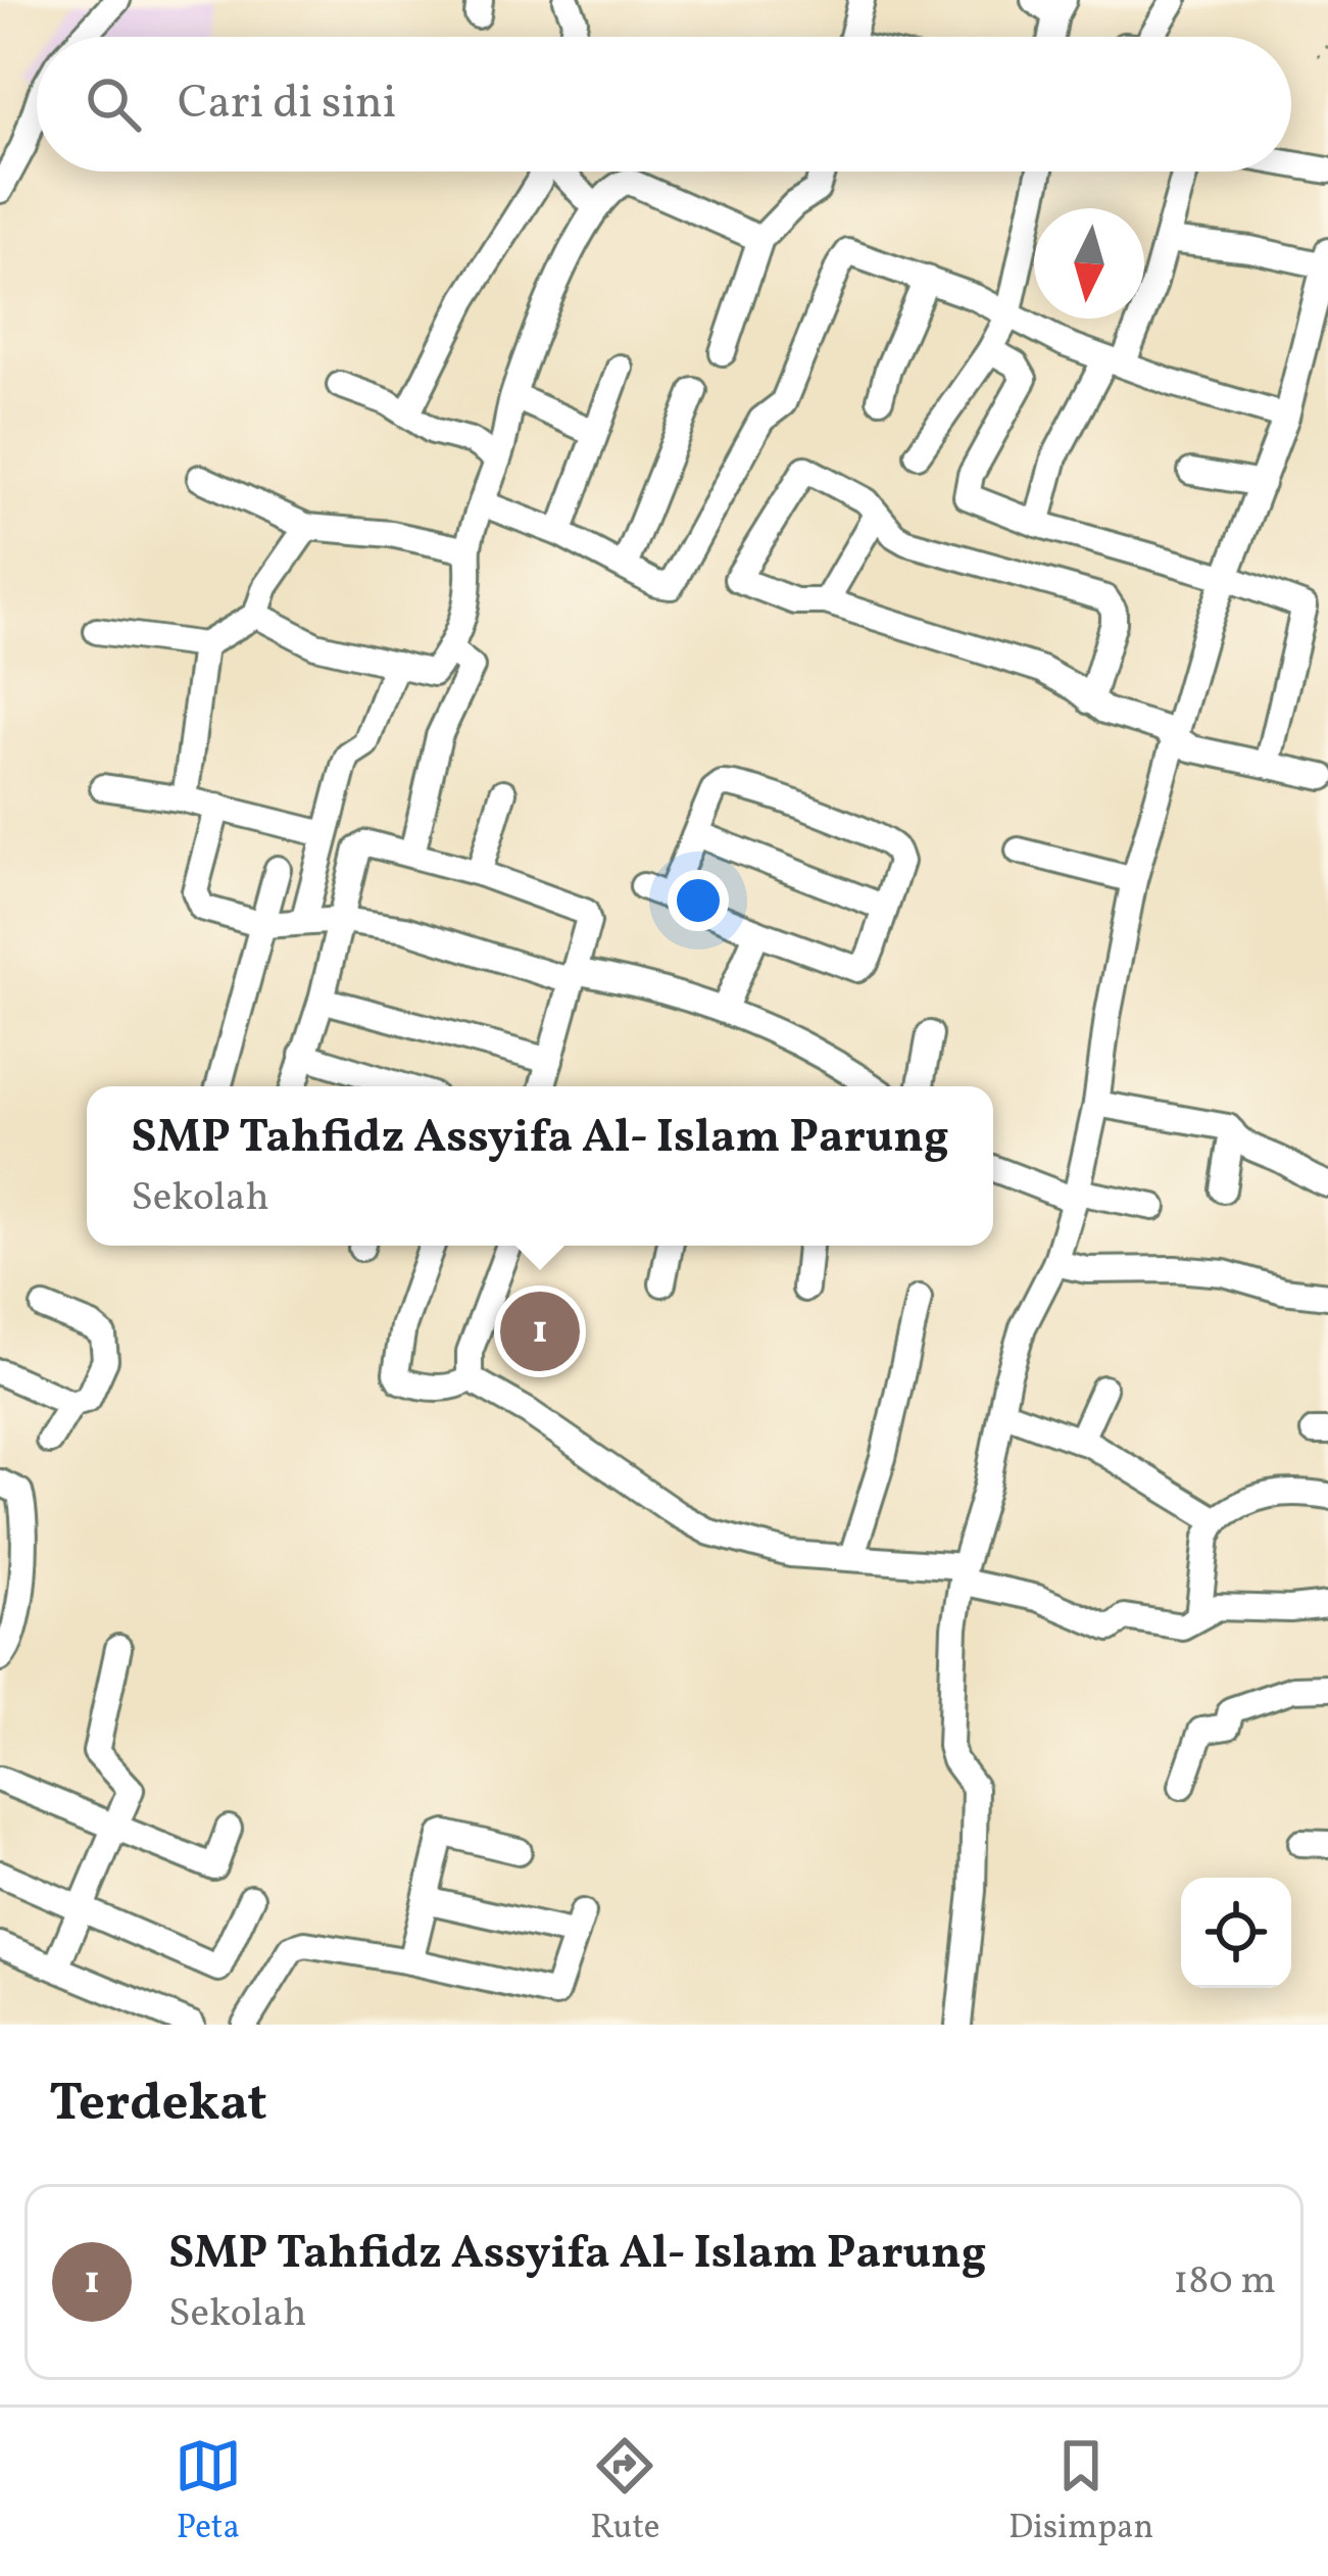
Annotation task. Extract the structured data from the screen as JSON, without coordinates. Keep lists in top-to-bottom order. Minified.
{"north":"bottom","page":{"search":"Cari di sini","popup":["SMP Tahfidz Assyifa Al- Islam Parung","Sekolah"],"pins":"1","heading":"Terdekat","list":[{"mark":"1","name":"SMP Tahfidz Assyifa Al- Islam Parung","note":"Sekolah","value":"180 m"}],"nav":["Peta","Rute","Disimpan"]}}
